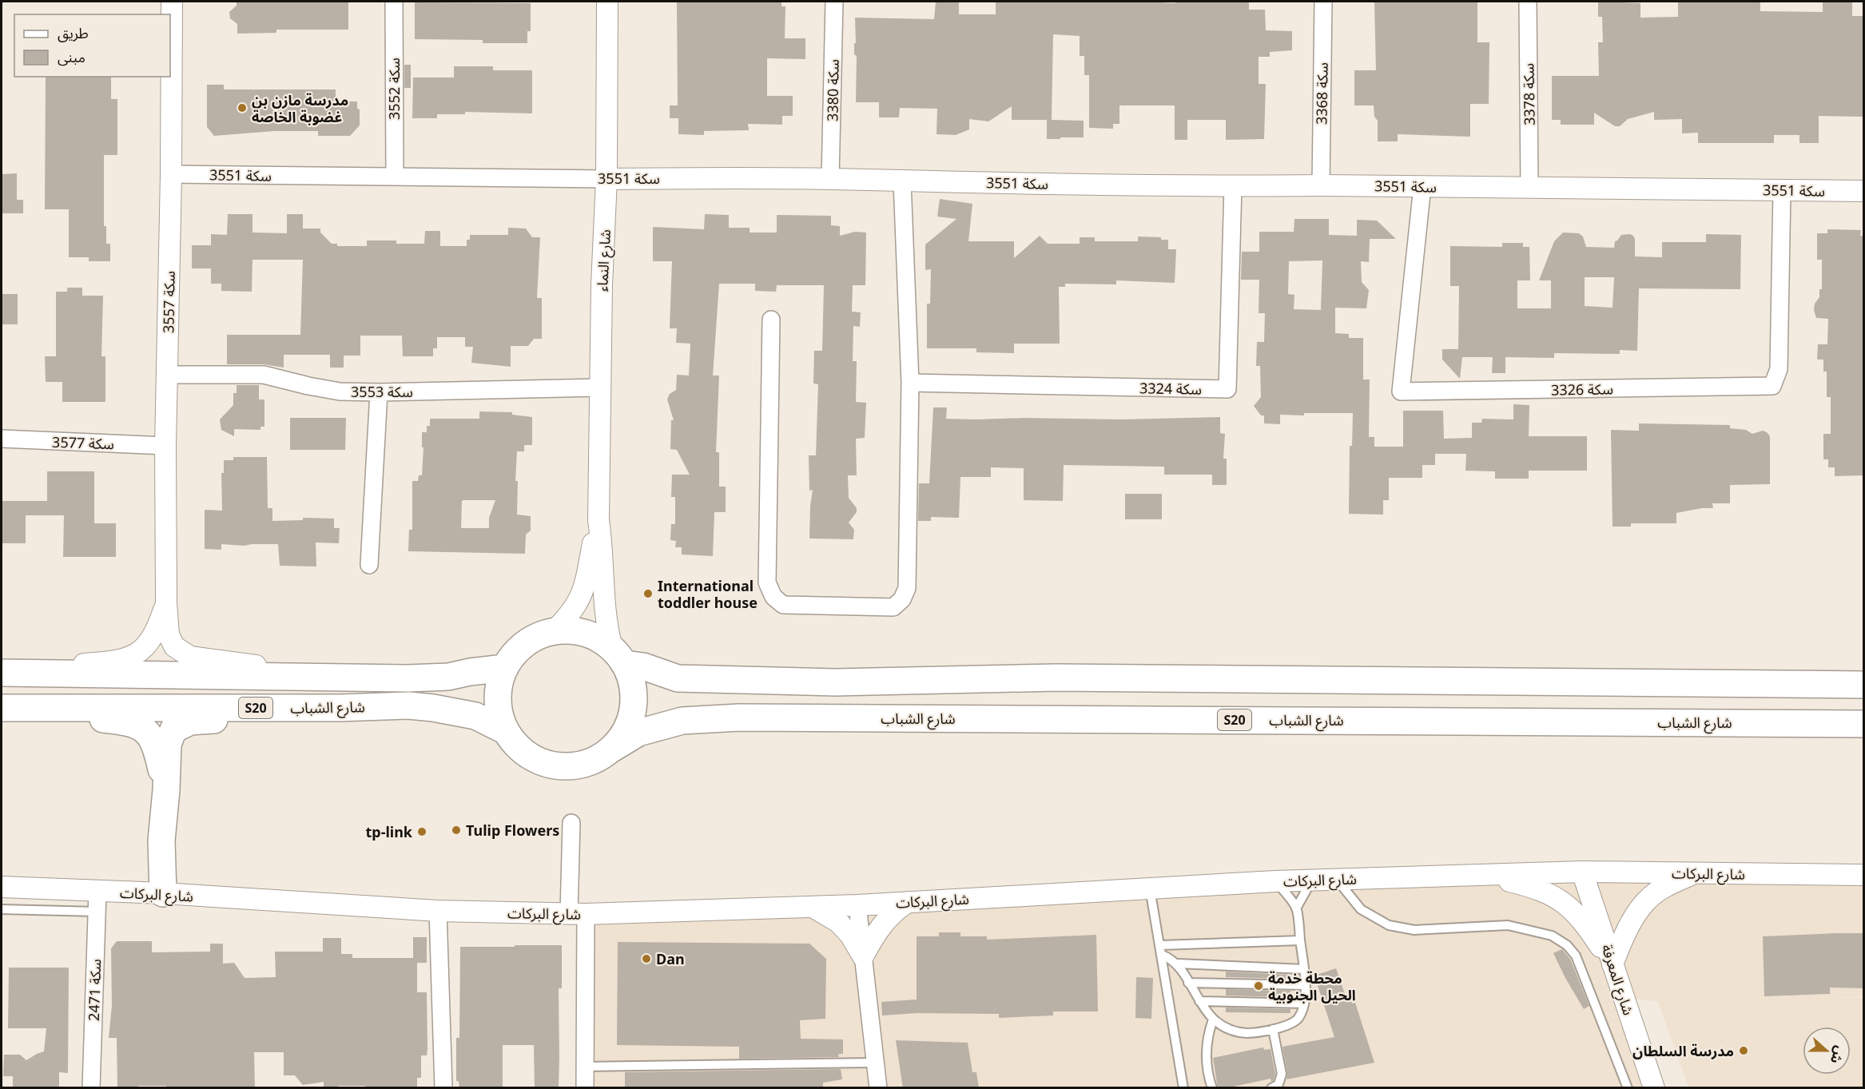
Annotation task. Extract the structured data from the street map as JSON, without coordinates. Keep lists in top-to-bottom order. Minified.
{"streets":{"main road":["شارع الشباب","S20"],"street":["سكة 3552","سكة 3380","سكة 3368","سكة 3378","سكة 3551","شارع النماء","سكة 3557","سكة 3324","سكة 3326","سكة 3553","سكة 3577","شارع البركات","شارع المعرفة","سكة 2471"]},"crossings":[["سكة 3552","سكة 3551"],["سكة 3380","سكة 3551"],["سكة 3368","سكة 3551"],["سكة 3378","سكة 3551"],["سكة 3551","شارع النماء"],["سكة 3551","سكة 3557"],["سكة 3551","سكة 3324"],["سكة 3551","سكة 3326"],["شارع النماء","سكة 3553"],["شارع النماء","شارع الشباب"],["شارع النماء","S20"],["سكة 3557","سكة 3553"],["سكة 3557","سكة 3577"],["سكة 3557","شارع الشباب"],["شارع الشباب","S20"],["شارع البركات","شارع المعرفة"],["شارع البركات","سكة 2471"]],"places":["مدرسة مازن بن غضوبة الخاصة","International toddler house","Tulip Flowers","tp-link","Dan","محطة خدمة الحيل الجنوبية","مدرسة السلطان"],"legend":["طريق","مبنى"],"north":"right"}
